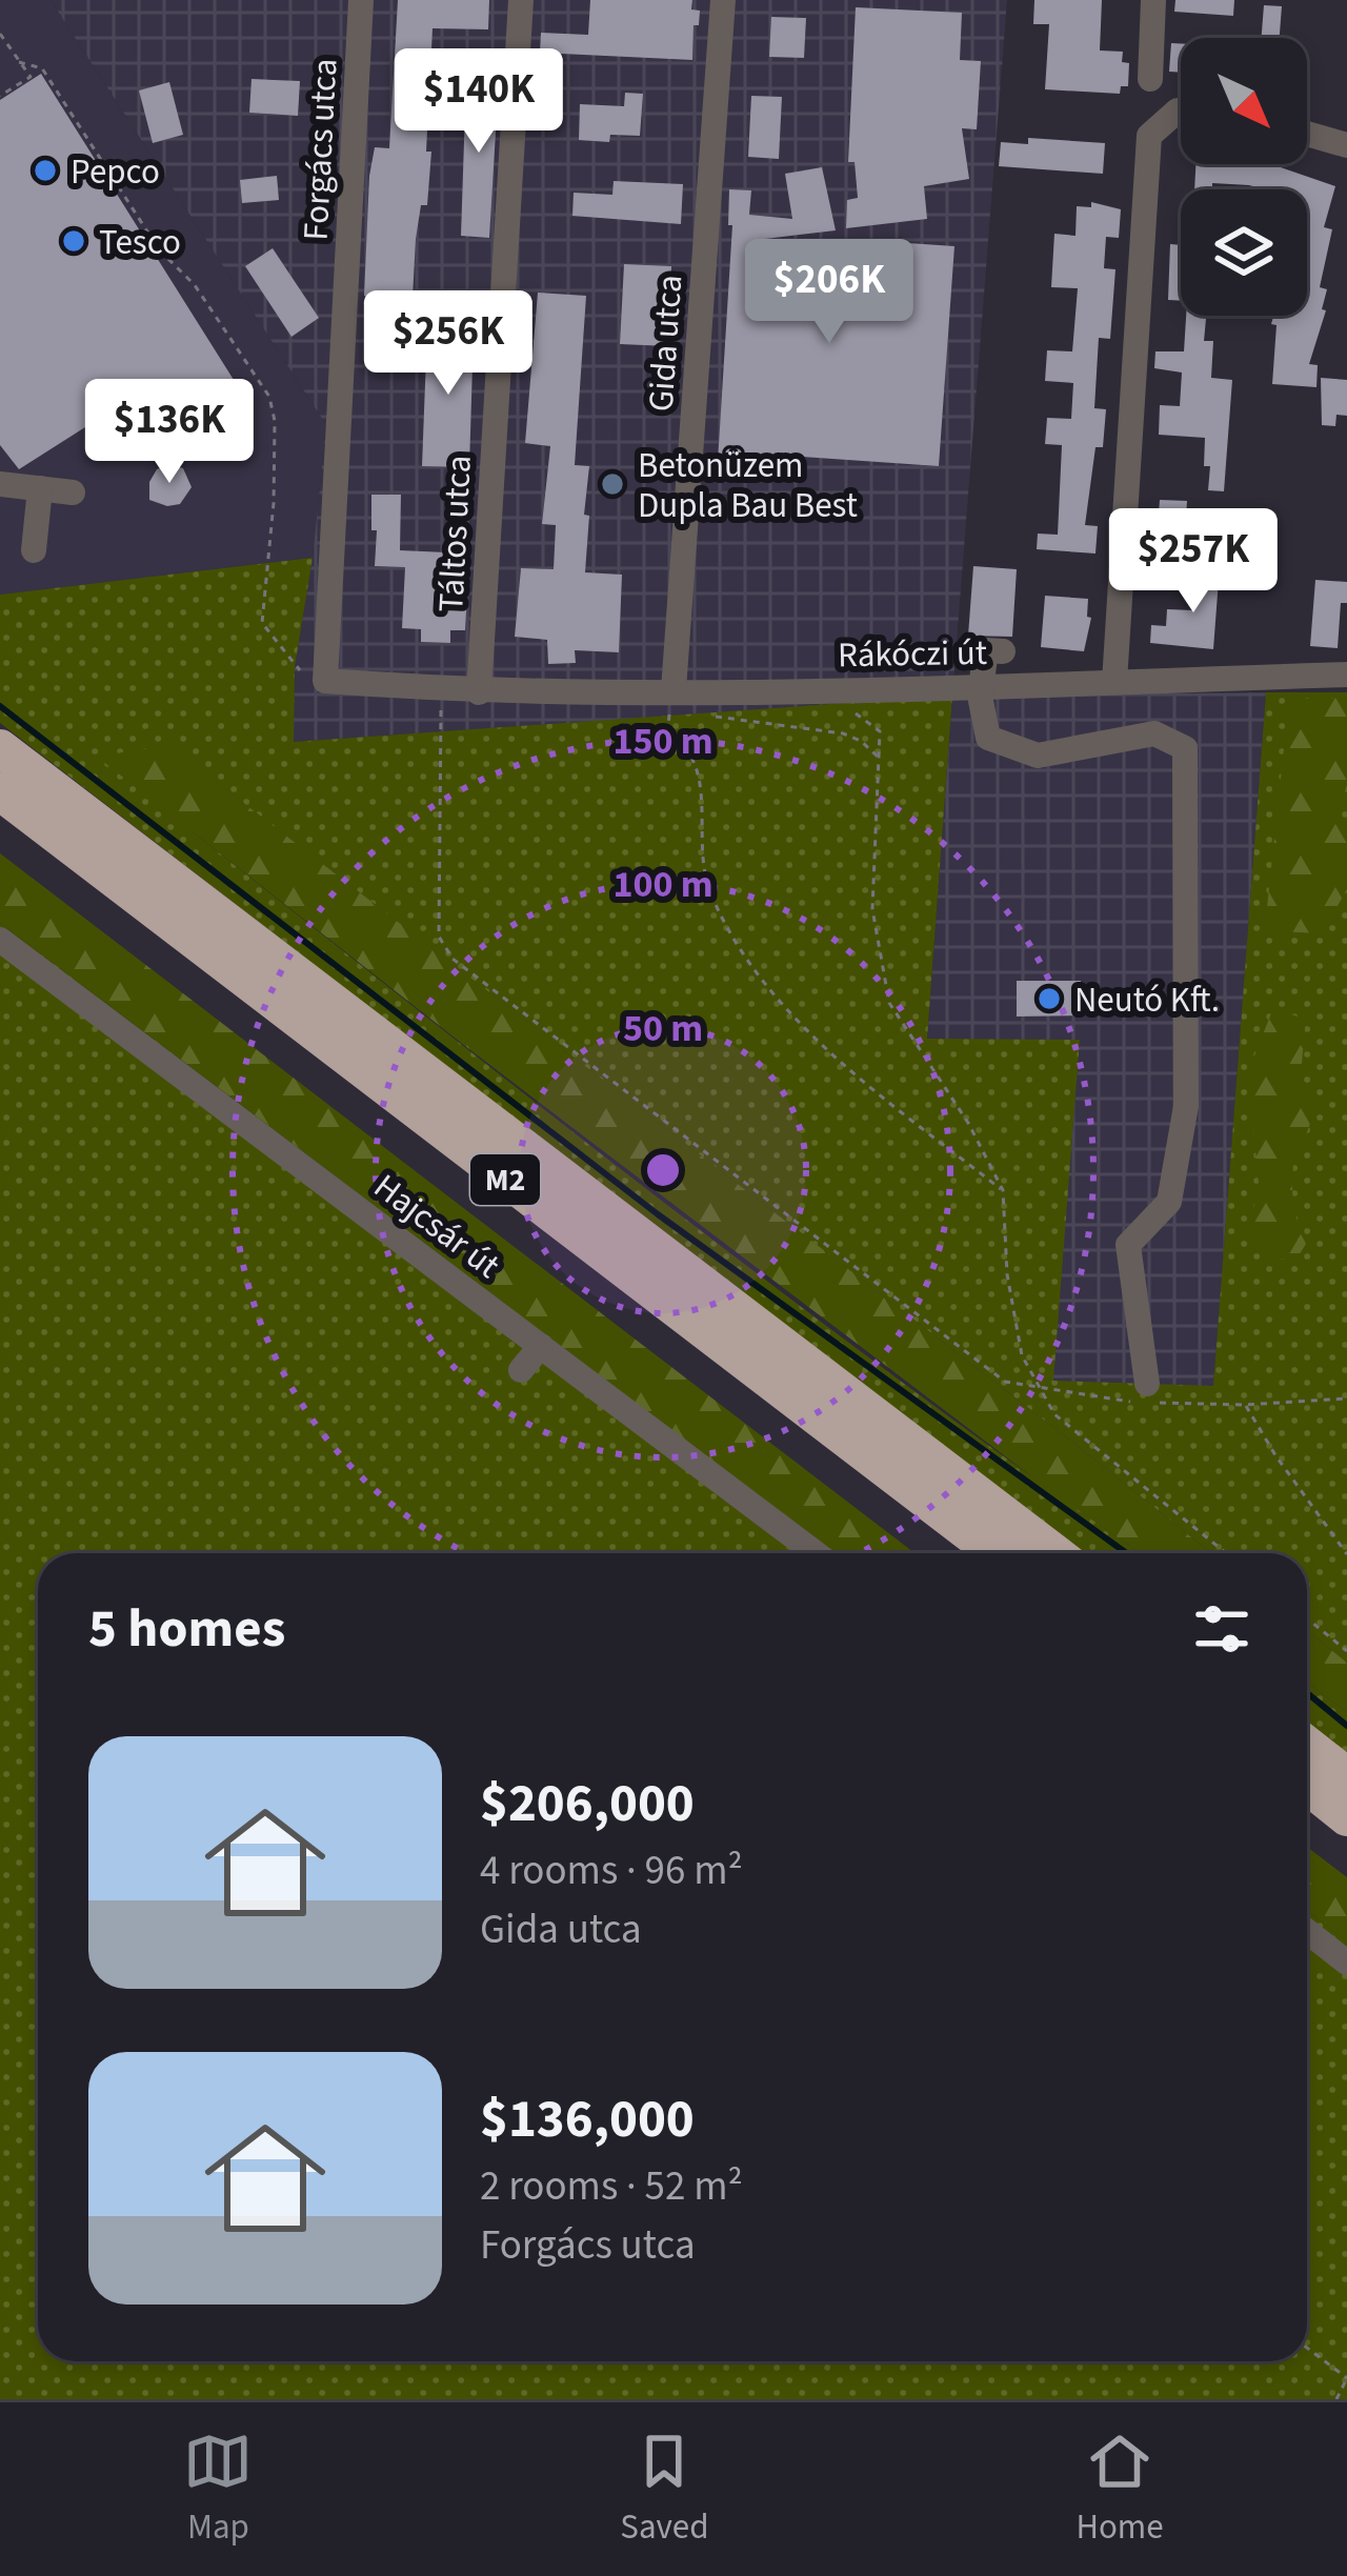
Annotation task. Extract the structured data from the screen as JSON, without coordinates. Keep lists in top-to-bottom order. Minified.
{"streets":{"highway":["M2"],"street":["Forgács utca","Gida utca","Táltos utca","Rákóczi út","Hajcsár út"]},"crossings":[["Forgács utca","Rákóczi út"],["Gida utca","Rákóczi út"],["Táltos utca","Rákóczi út"]],"places":["Pepco","Tesco","Betonüzem Dupla Bau Best","Neutó Kft."],"north":"bottom right","page":{"price":["$140K","$206K","$256K","$136K","$257K"],"heading":"5 homes","list":[{"name":"$206,000","note":"4 rooms · 96 m² · Gida utca"},{"name":"$136,000","note":"2 rooms · 52 m² · Forgács utca"}],"tabs":["Map","Saved","Home"]},"rings":["150 m","100 m","50 m"]}
